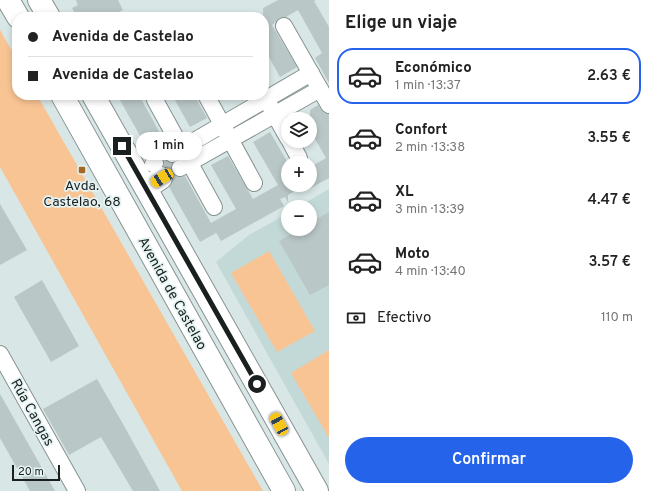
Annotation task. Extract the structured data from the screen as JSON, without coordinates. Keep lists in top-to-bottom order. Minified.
{"streets":{"main road":["Avenida de Castelao"],"street":["Rúa Cangas"]},"places":{"transit":["Avda. Castelao, 68"]},"scale_bar":"20 m","page":{"heading":"Elige un viaje","banner":["Avenida de Castelao","Avenida de Castelao"],"list":[{"name":"Económico","note":"1 min · 13:37","value":"2.63 €"},{"name":"Confort","note":"2 min · 13:38","value":"3.55 €"},{"name":"XL","note":"3 min · 13:39","value":"4.47 €"},{"name":"Moto","note":"4 min · 13:40","value":"3.57 €"}],"map_buttons":["+","−"],"bubble":"1 min","pay":["Efectivo","110 m"],"buttons":"Confirmar","scale":"20 m"}}
